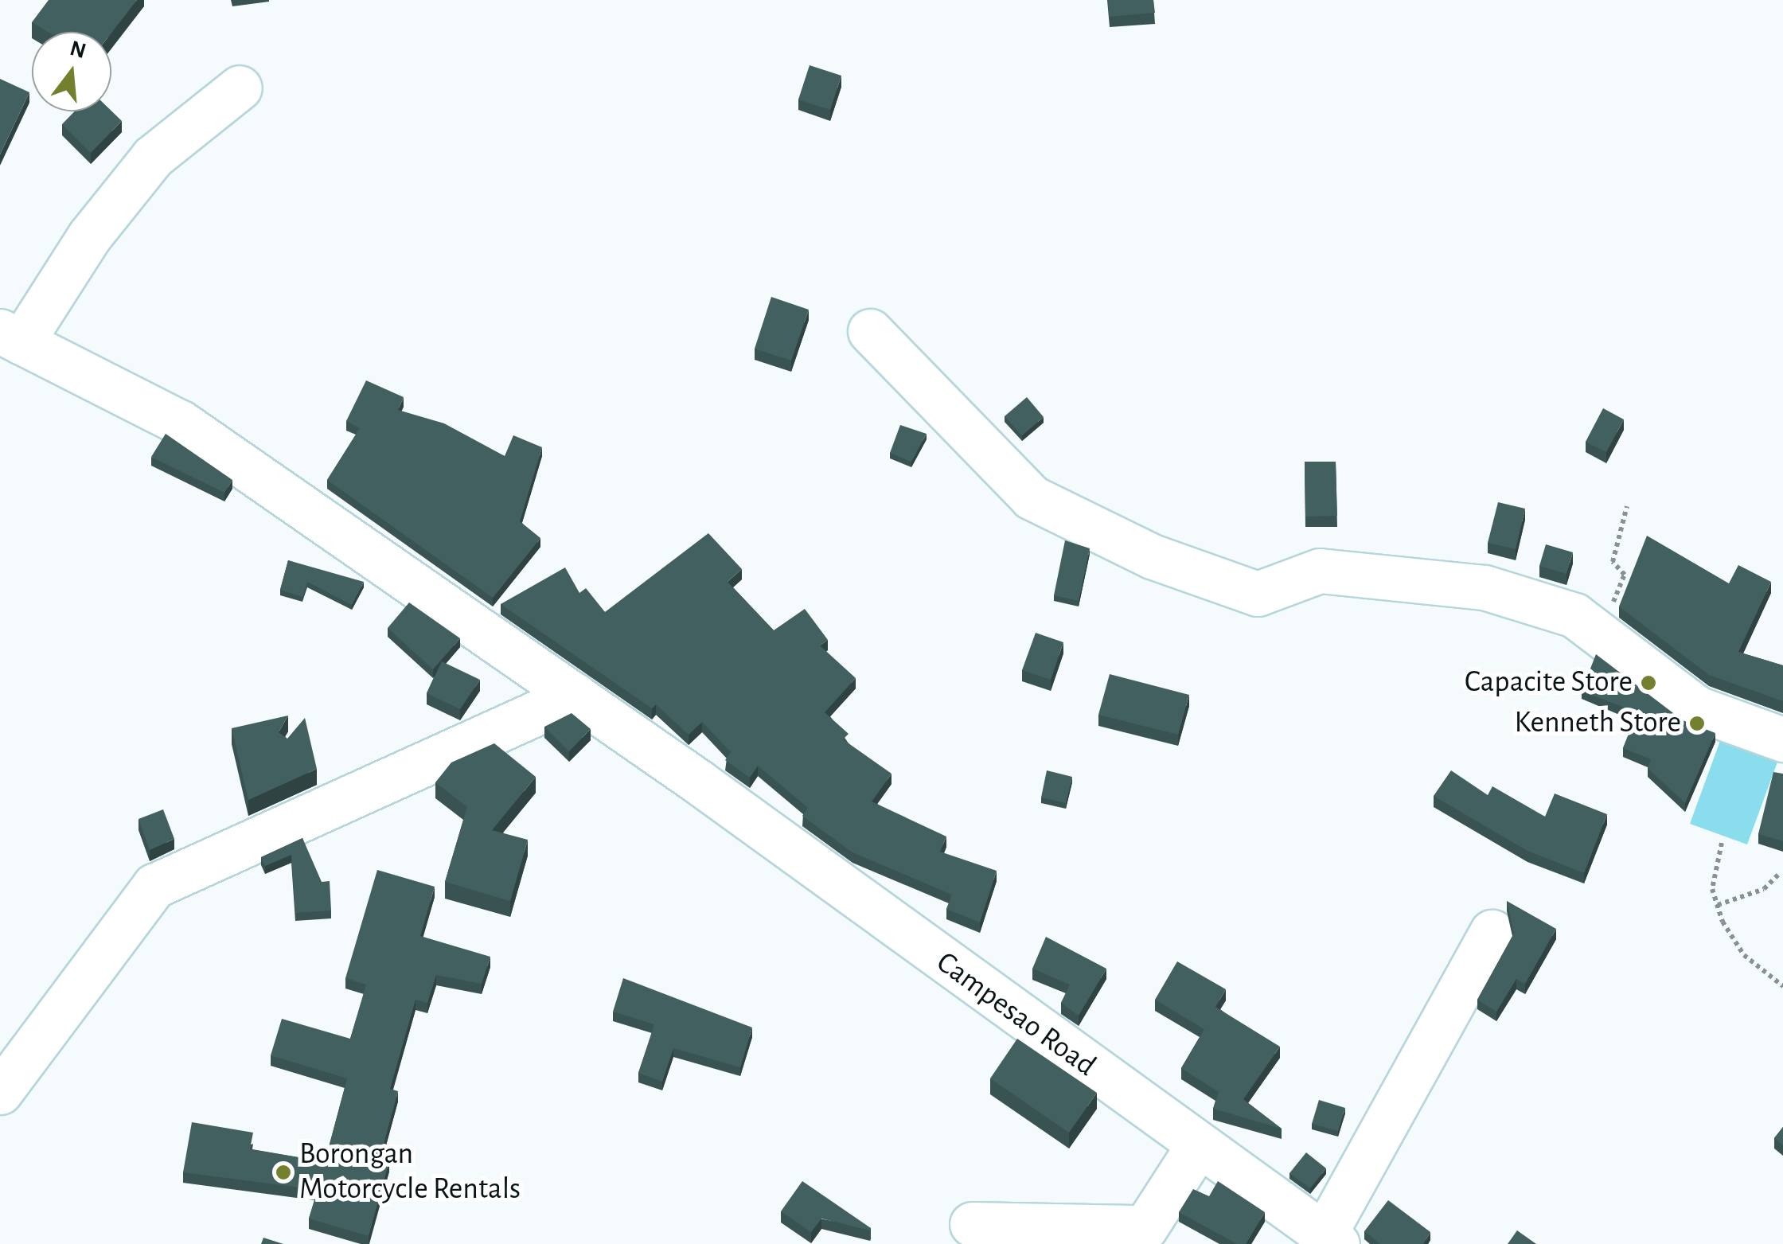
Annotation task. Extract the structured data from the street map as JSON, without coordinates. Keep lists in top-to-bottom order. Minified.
{"streets":{"street":["Campesao Road"]},"places":["Capacite Store","Kenneth Store","Borongan Motorcycle Rentals"],"north":"top"}
